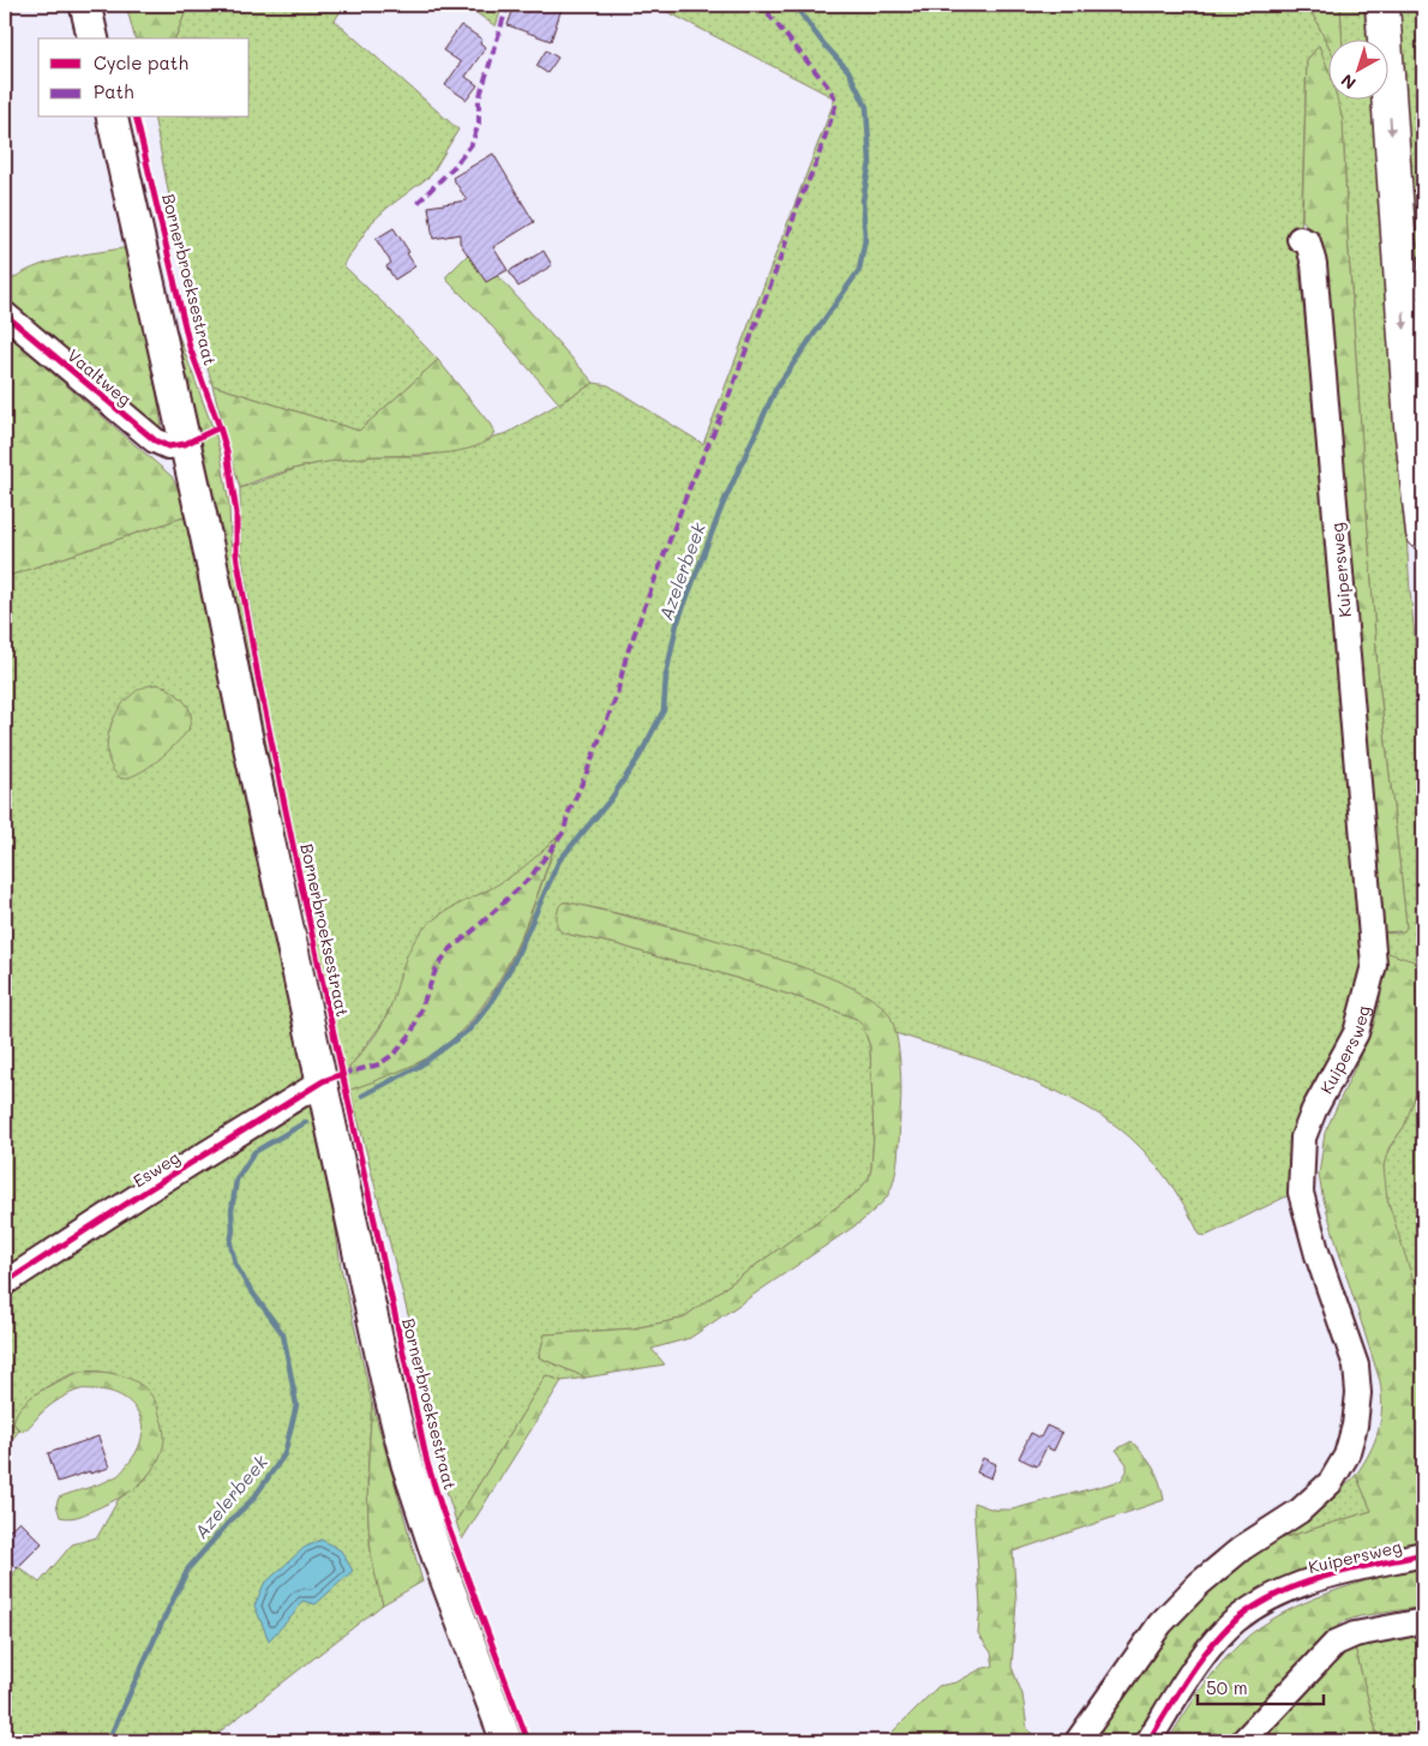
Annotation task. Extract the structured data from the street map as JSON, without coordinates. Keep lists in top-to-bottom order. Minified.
{"streets":{"main road":["Bornerbroeksestraat"],"street":["Vaaltweg","Kuipersweg","Esweg"]},"crossings":[["Bornerbroeksestraat","Vaaltweg"],["Bornerbroeksestraat","Esweg"]],"water":["Azelerbeek"],"legend":["Cycle path","Path"],"scale_bar":"50 m","north":"bottom left"}
